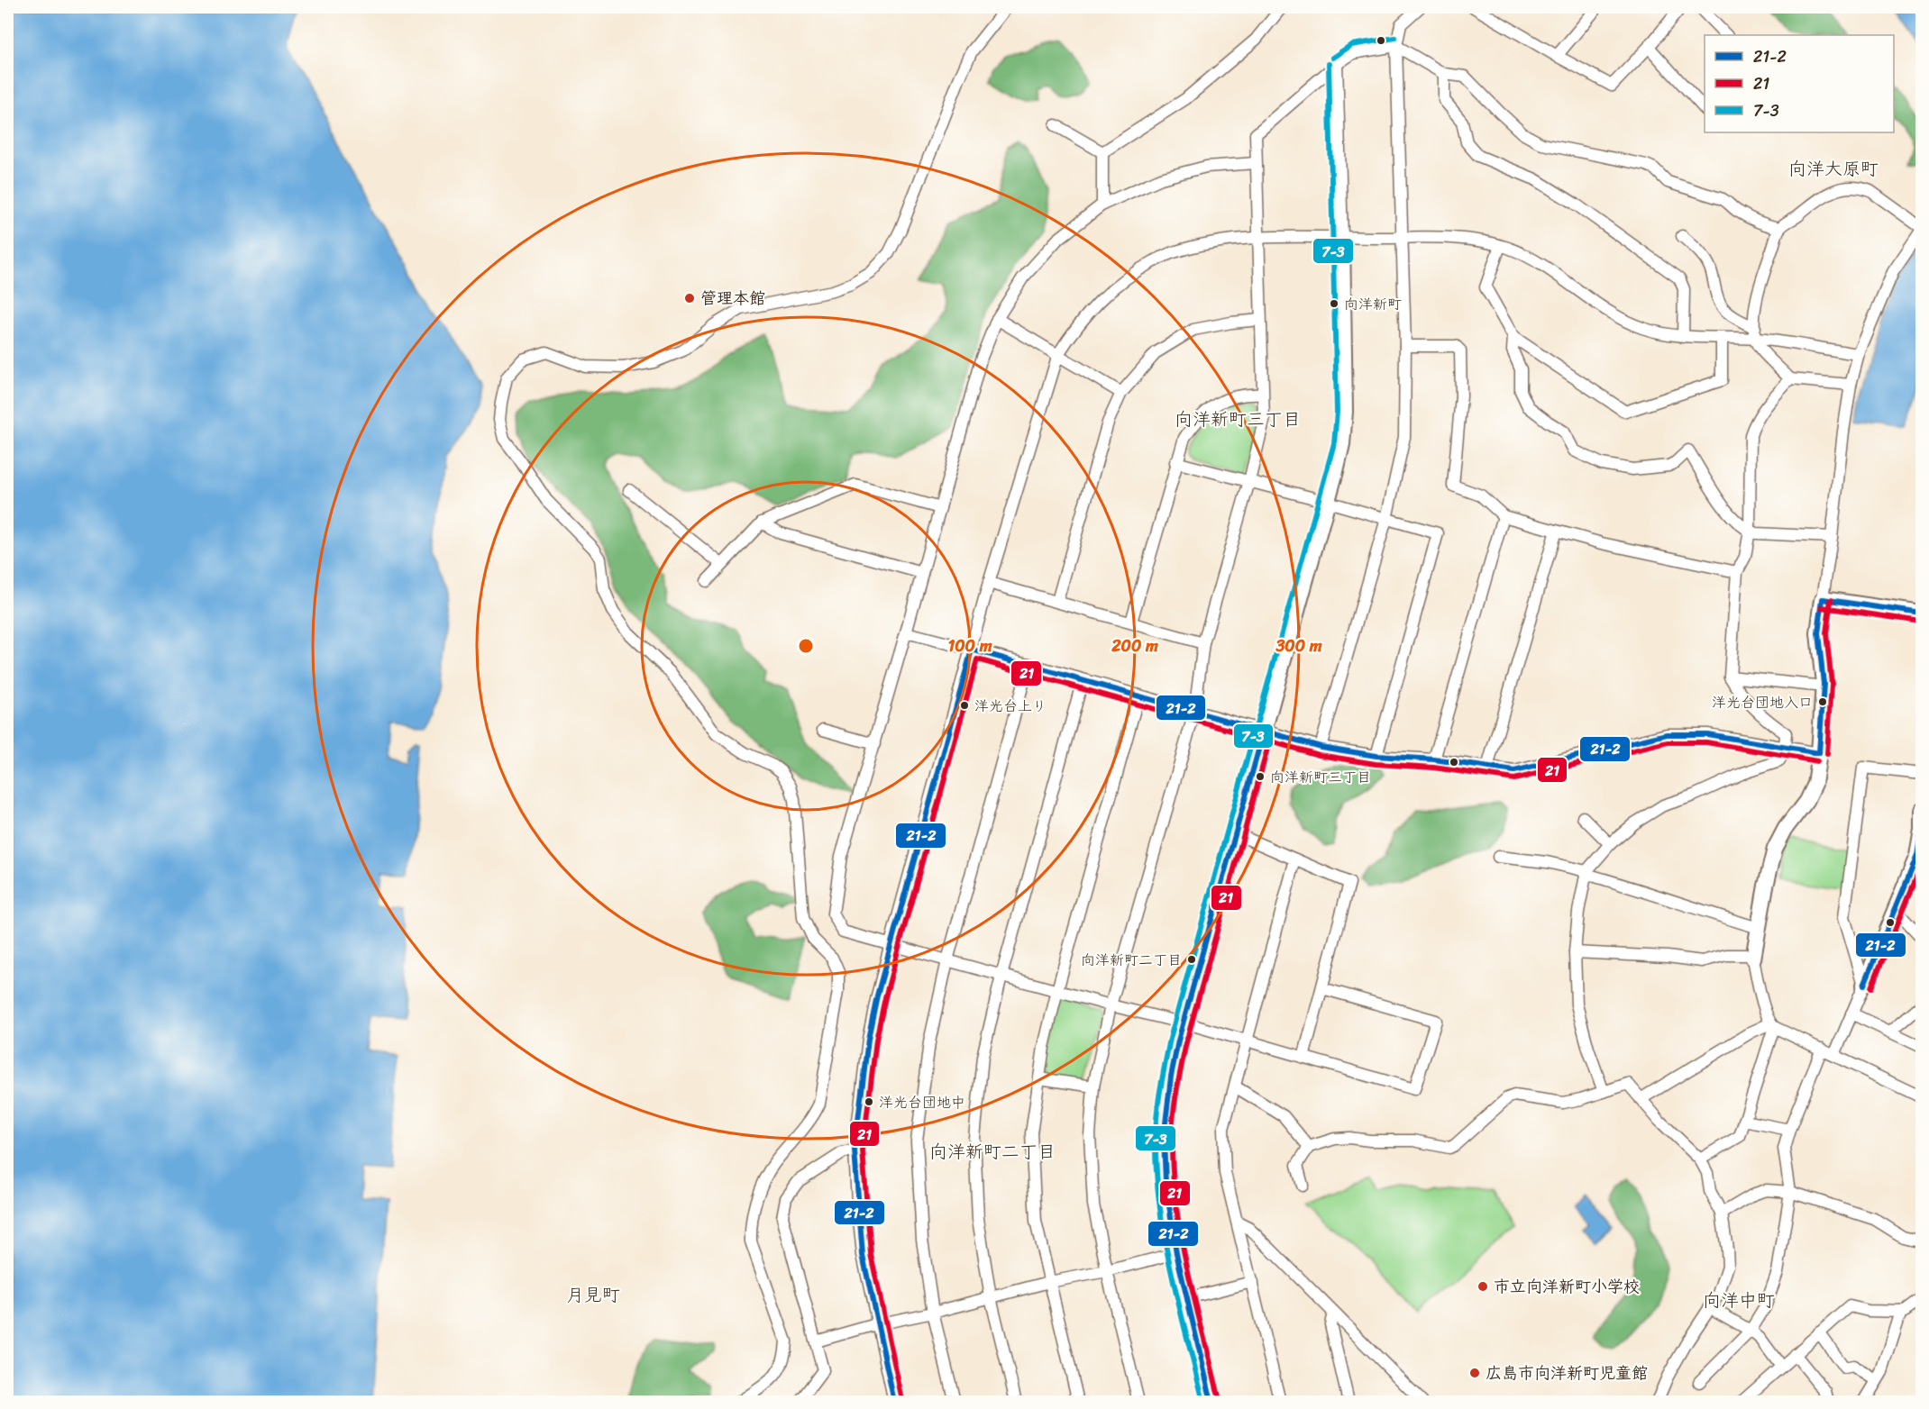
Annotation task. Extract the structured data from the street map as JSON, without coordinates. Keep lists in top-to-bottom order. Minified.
{"districts":["向洋大原町","向洋新町三丁目","向洋新町二丁目","月見町","向洋中町"],"places":["管理本館","向洋新町","洋光台団地入口","洋光台上り","向洋新町三丁目","向洋新町二丁目","洋光台団地中","市立向洋新町小学校","広島市向洋新町児童館"],"lines":["transit line 7-3","transit line 21-2","transit line 21"],"legend":["21-2","21","7-3"],"rings":["100 m","200 m","300 m"]}
